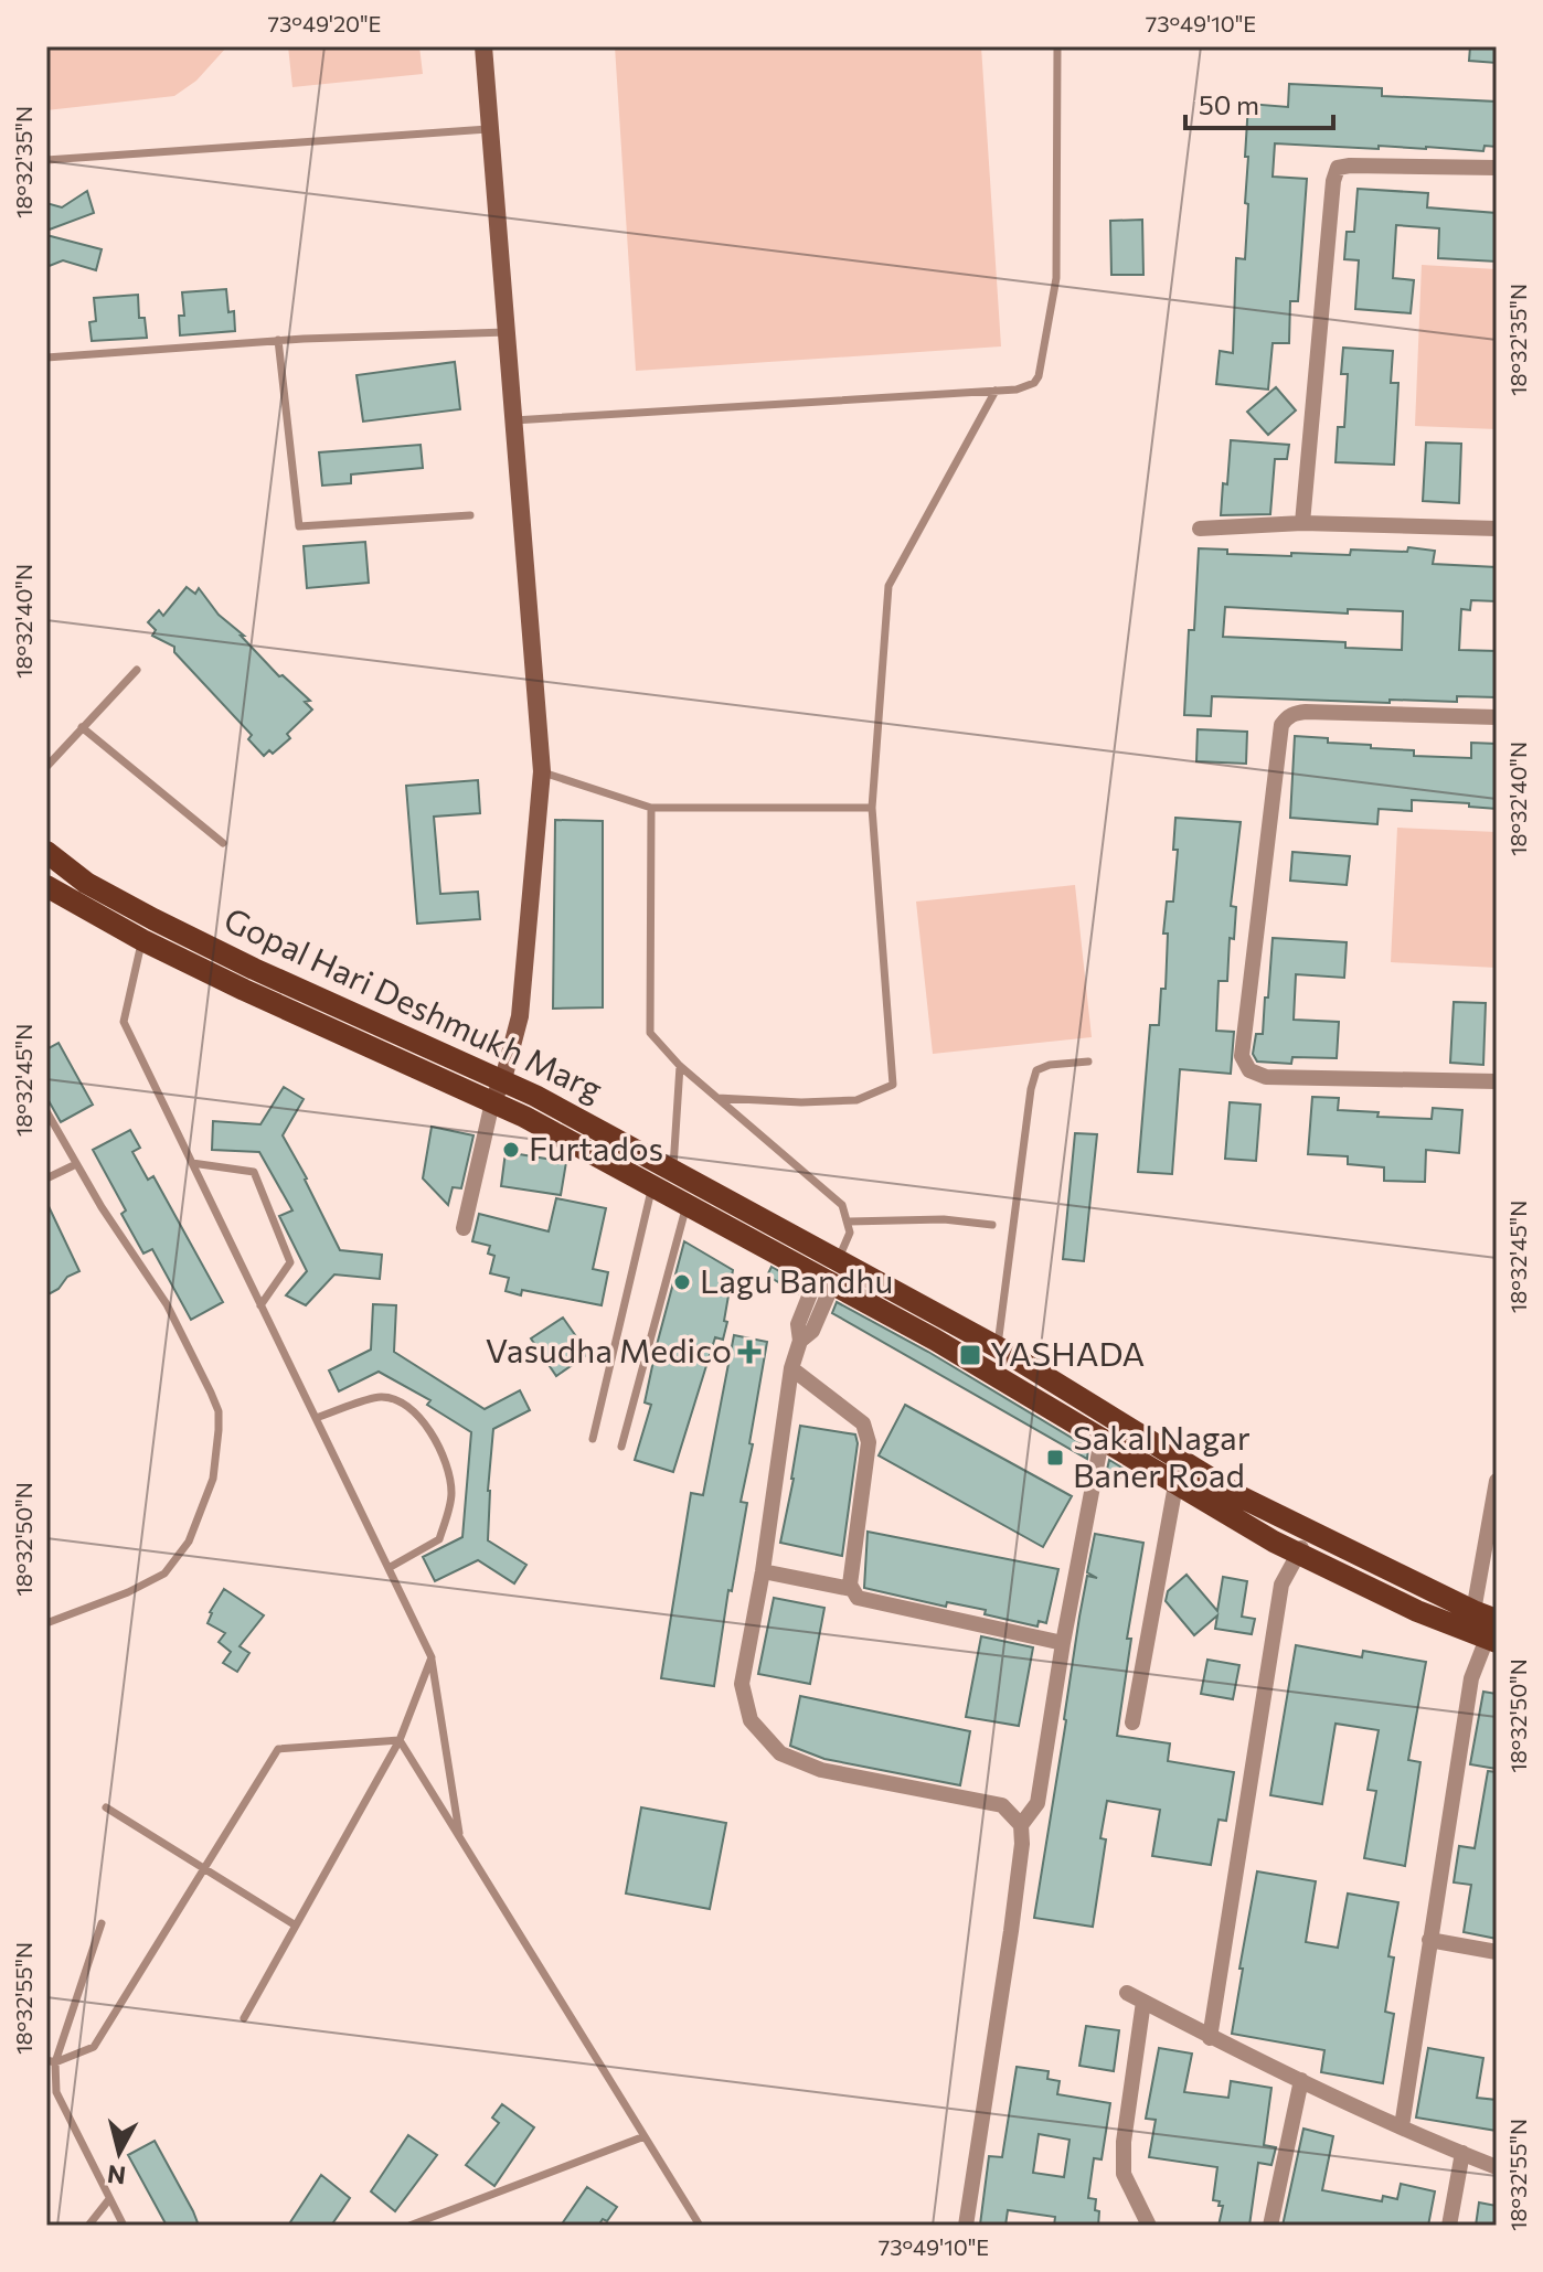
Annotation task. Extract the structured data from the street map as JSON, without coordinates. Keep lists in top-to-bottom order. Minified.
{"streets":{"main road":["Gopal Hari Deshmukh Marg"]},"places":{"other":["Furtados","Lagu Bandhu"],"health":["Vasudha Medico"],"transit":["YASHADA","Sakal Nagar Baner Road"]},"scale_bar":"50 m","north":"bottom","coordinates":["73°49'20\"E","73°49'10\"E","18°32'35\"N","18°32'40\"N","18°32'45\"N","18°32'50\"N","18°32'55\"N"]}
